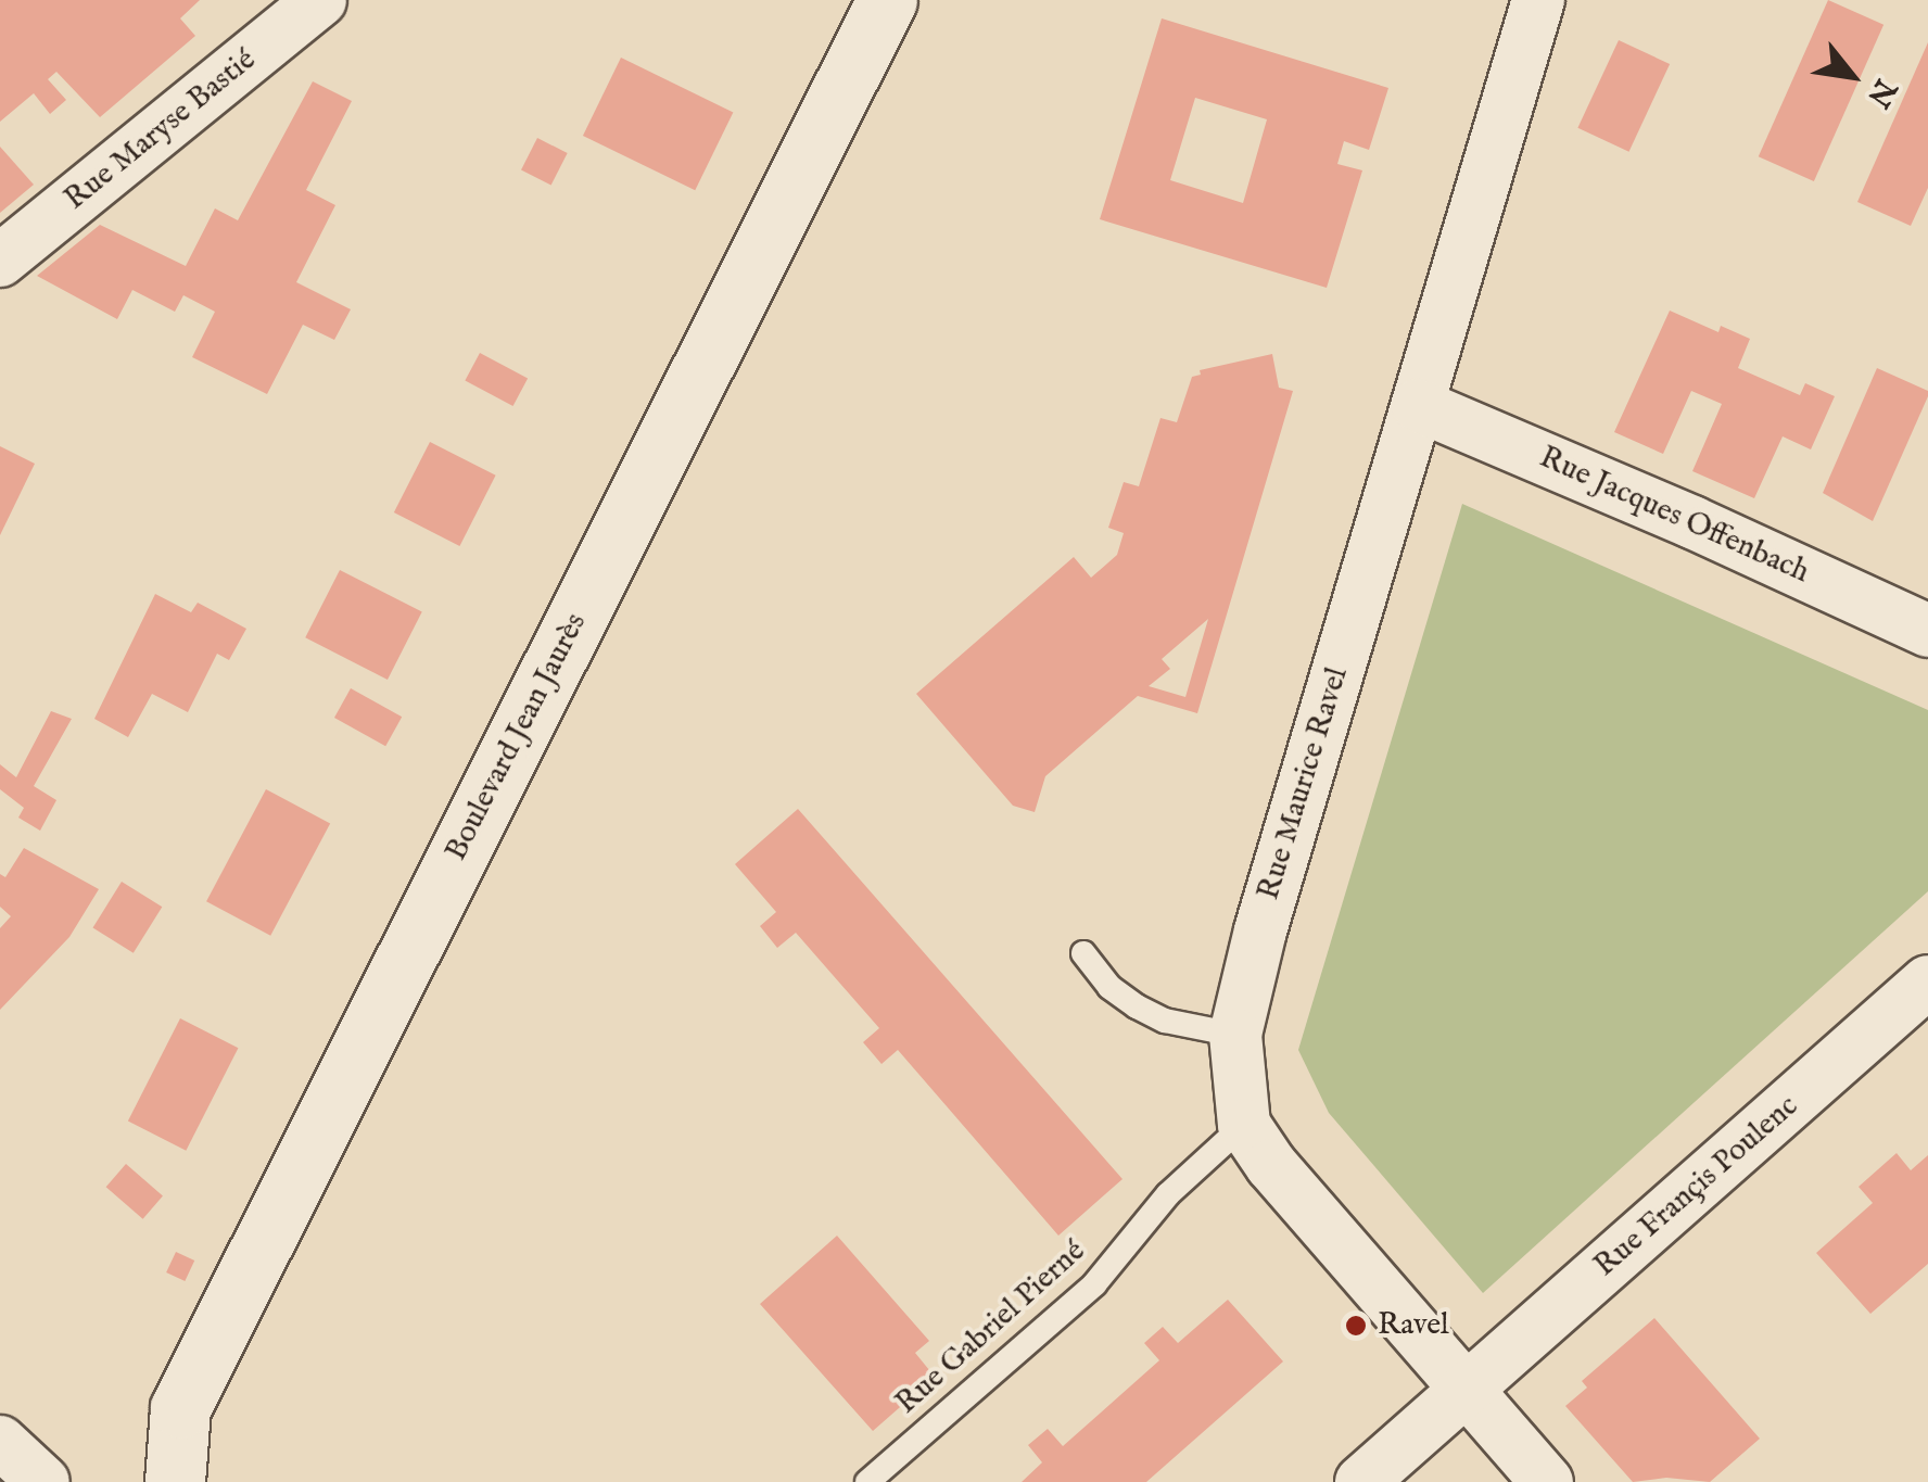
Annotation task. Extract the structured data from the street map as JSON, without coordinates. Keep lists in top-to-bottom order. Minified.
{"streets":{"street":["Rue Maryse Bastié","Rue Jacques Offenbach","Boulevard Jean Jaurès","Rue Maurice Ravel","Rue Françis Poulenc"],"lane":["Rue Gabriel Pierné"]},"crossings":[["Rue Jacques Offenbach","Rue Maurice Ravel"],["Rue Maurice Ravel","Rue Gabriel Pierné"]],"places":["Ravel"],"north":"bottom right"}
